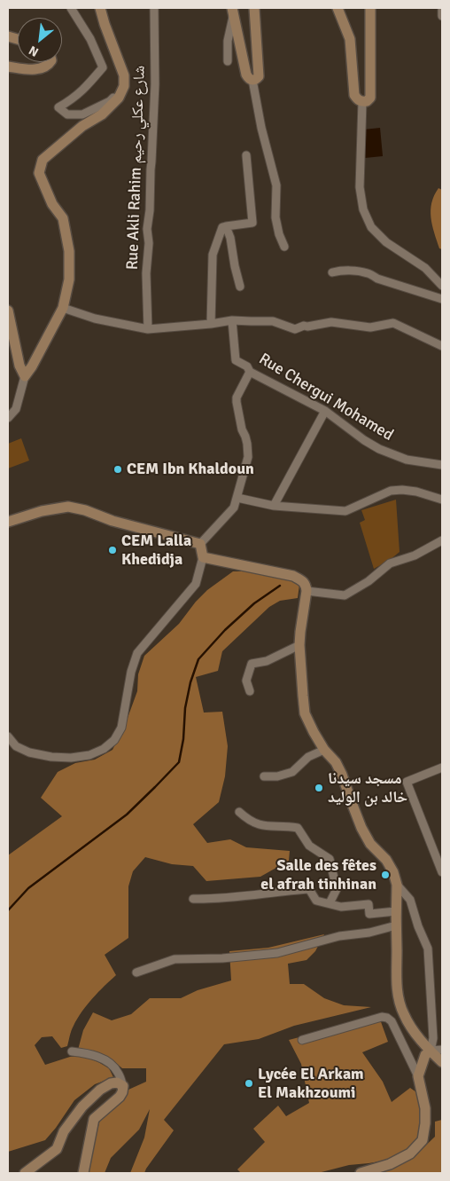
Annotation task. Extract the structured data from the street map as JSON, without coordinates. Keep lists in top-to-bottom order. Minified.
{"streets":{"street":["Rue Akli Rahim شارع عكلي رحيم","Rue Chergui Mohamed"]},"places":["CEM Ibn Khaldoun","CEM Lalla Khedidja","مسجد سيدنا خالد بن الوليد","Salle des fêtes el afrah tinhinan","Lycée El Arkam El Makhzoumi"],"north":"bottom left"}
